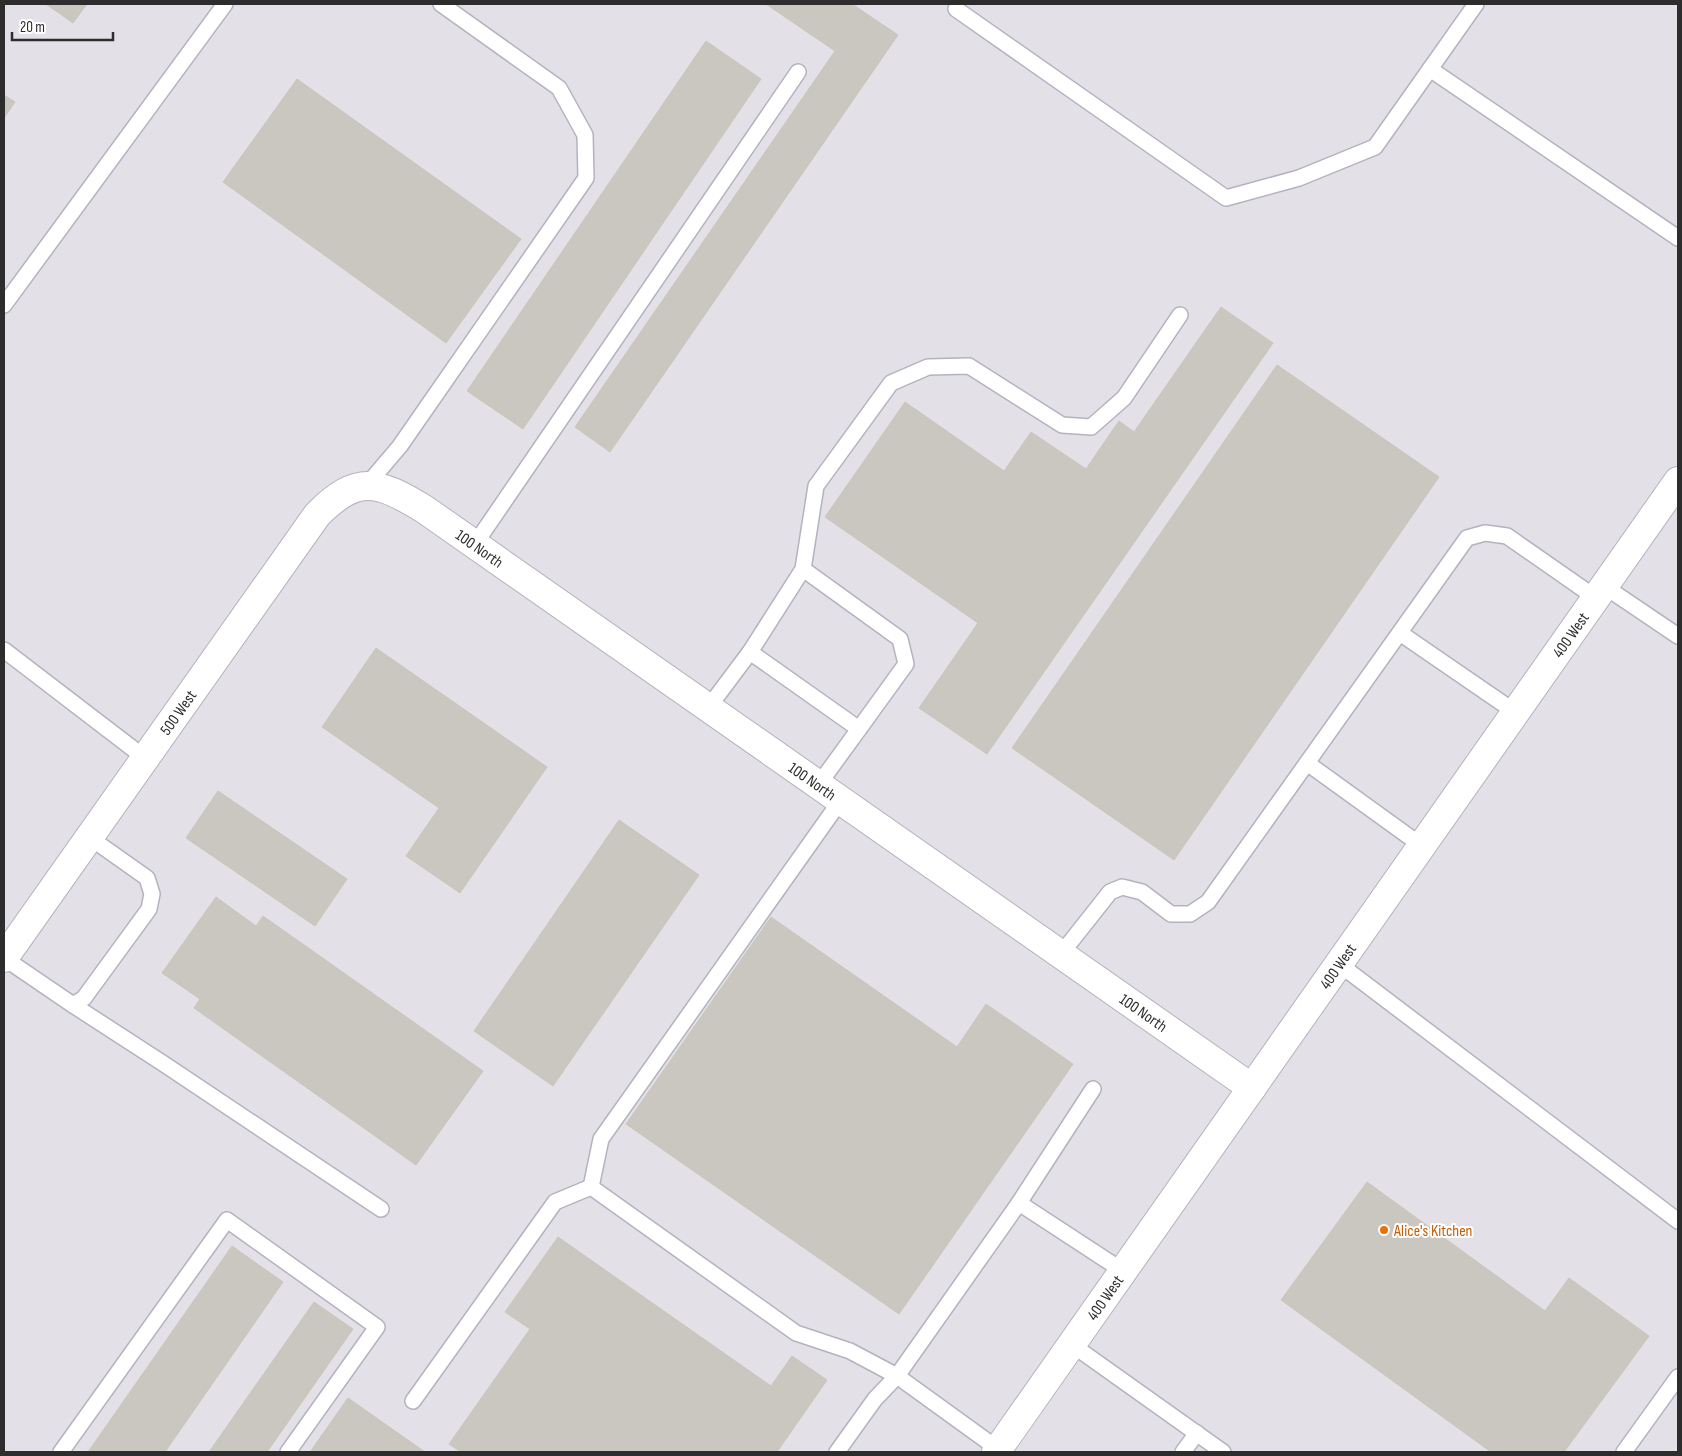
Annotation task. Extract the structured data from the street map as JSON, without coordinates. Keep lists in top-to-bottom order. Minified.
{"streets":{"street":["100 North","400 West","500 West"]},"crossings":[["100 North","400 West"],["100 North","500 West"]],"places":["Alice's Kitchen"],"scale_bar":"20 m"}
